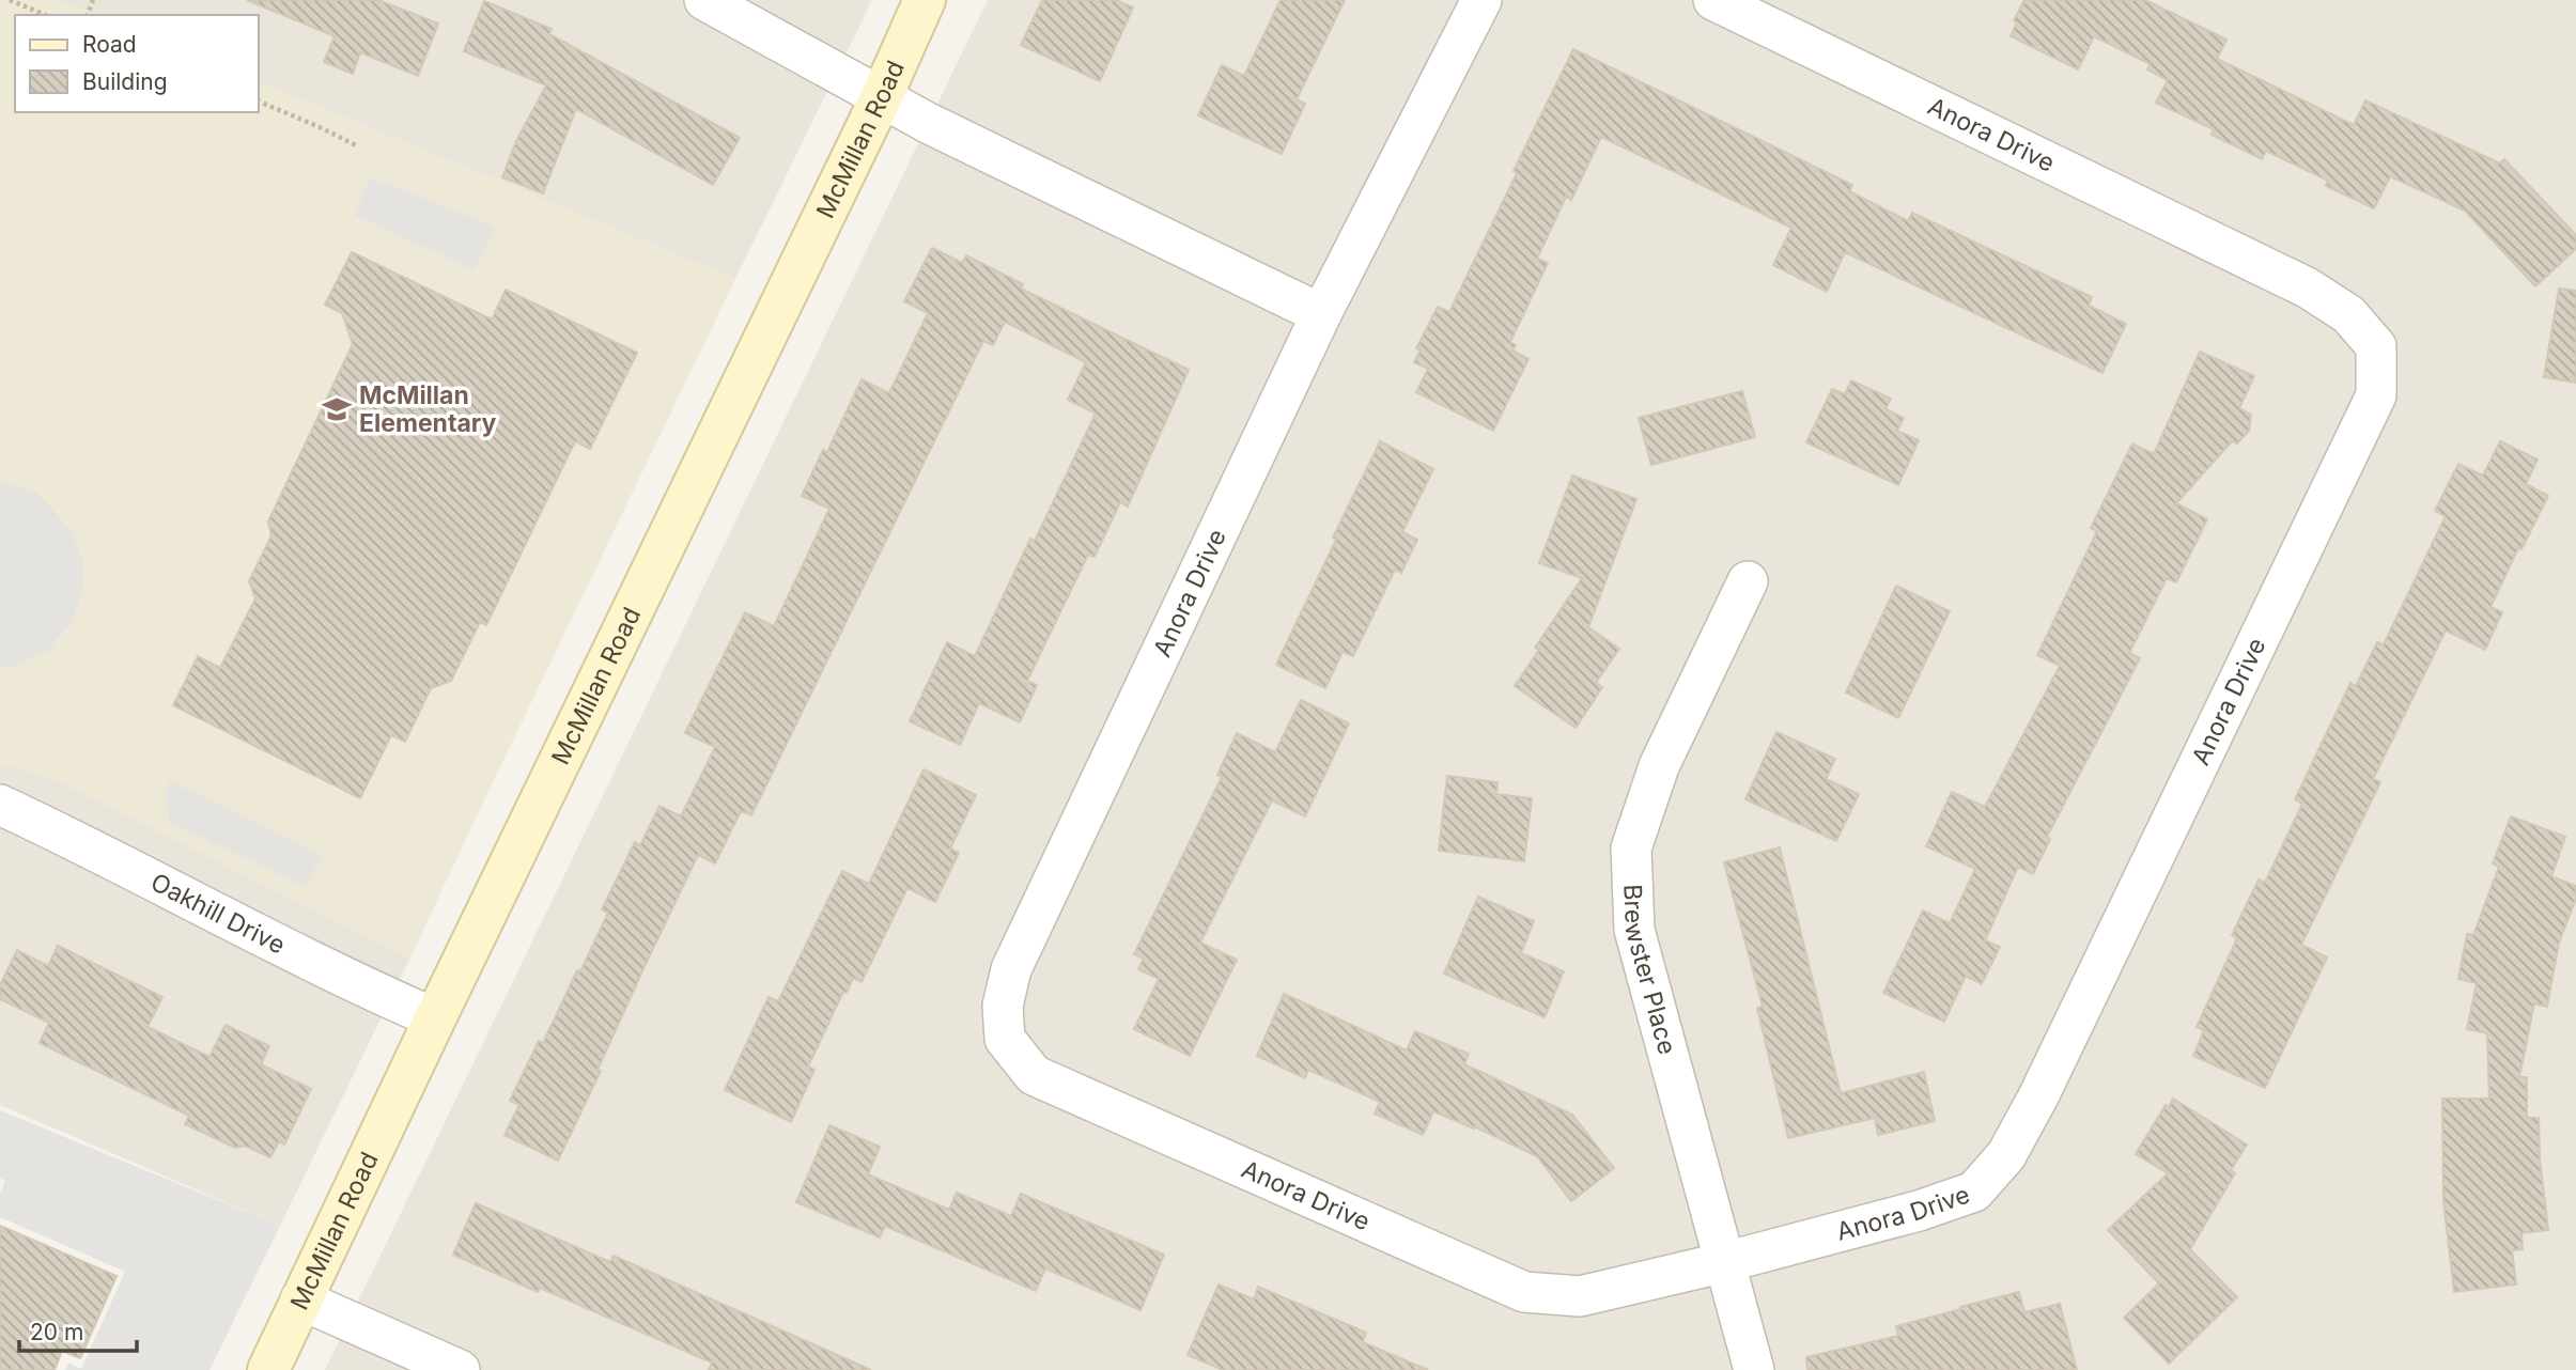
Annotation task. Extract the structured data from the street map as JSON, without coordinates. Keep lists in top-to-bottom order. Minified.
{"streets":{"street":["Anora Drive","McMillan Road","Oakhill Drive","Brewster Place"]},"crossings":[["Anora Drive","Brewster Place"],["McMillan Road","Oakhill Drive"]],"places":{"school or university":["McMillan Elementary"]},"legend":["Road","Building"],"scale_bar":"20 m"}
